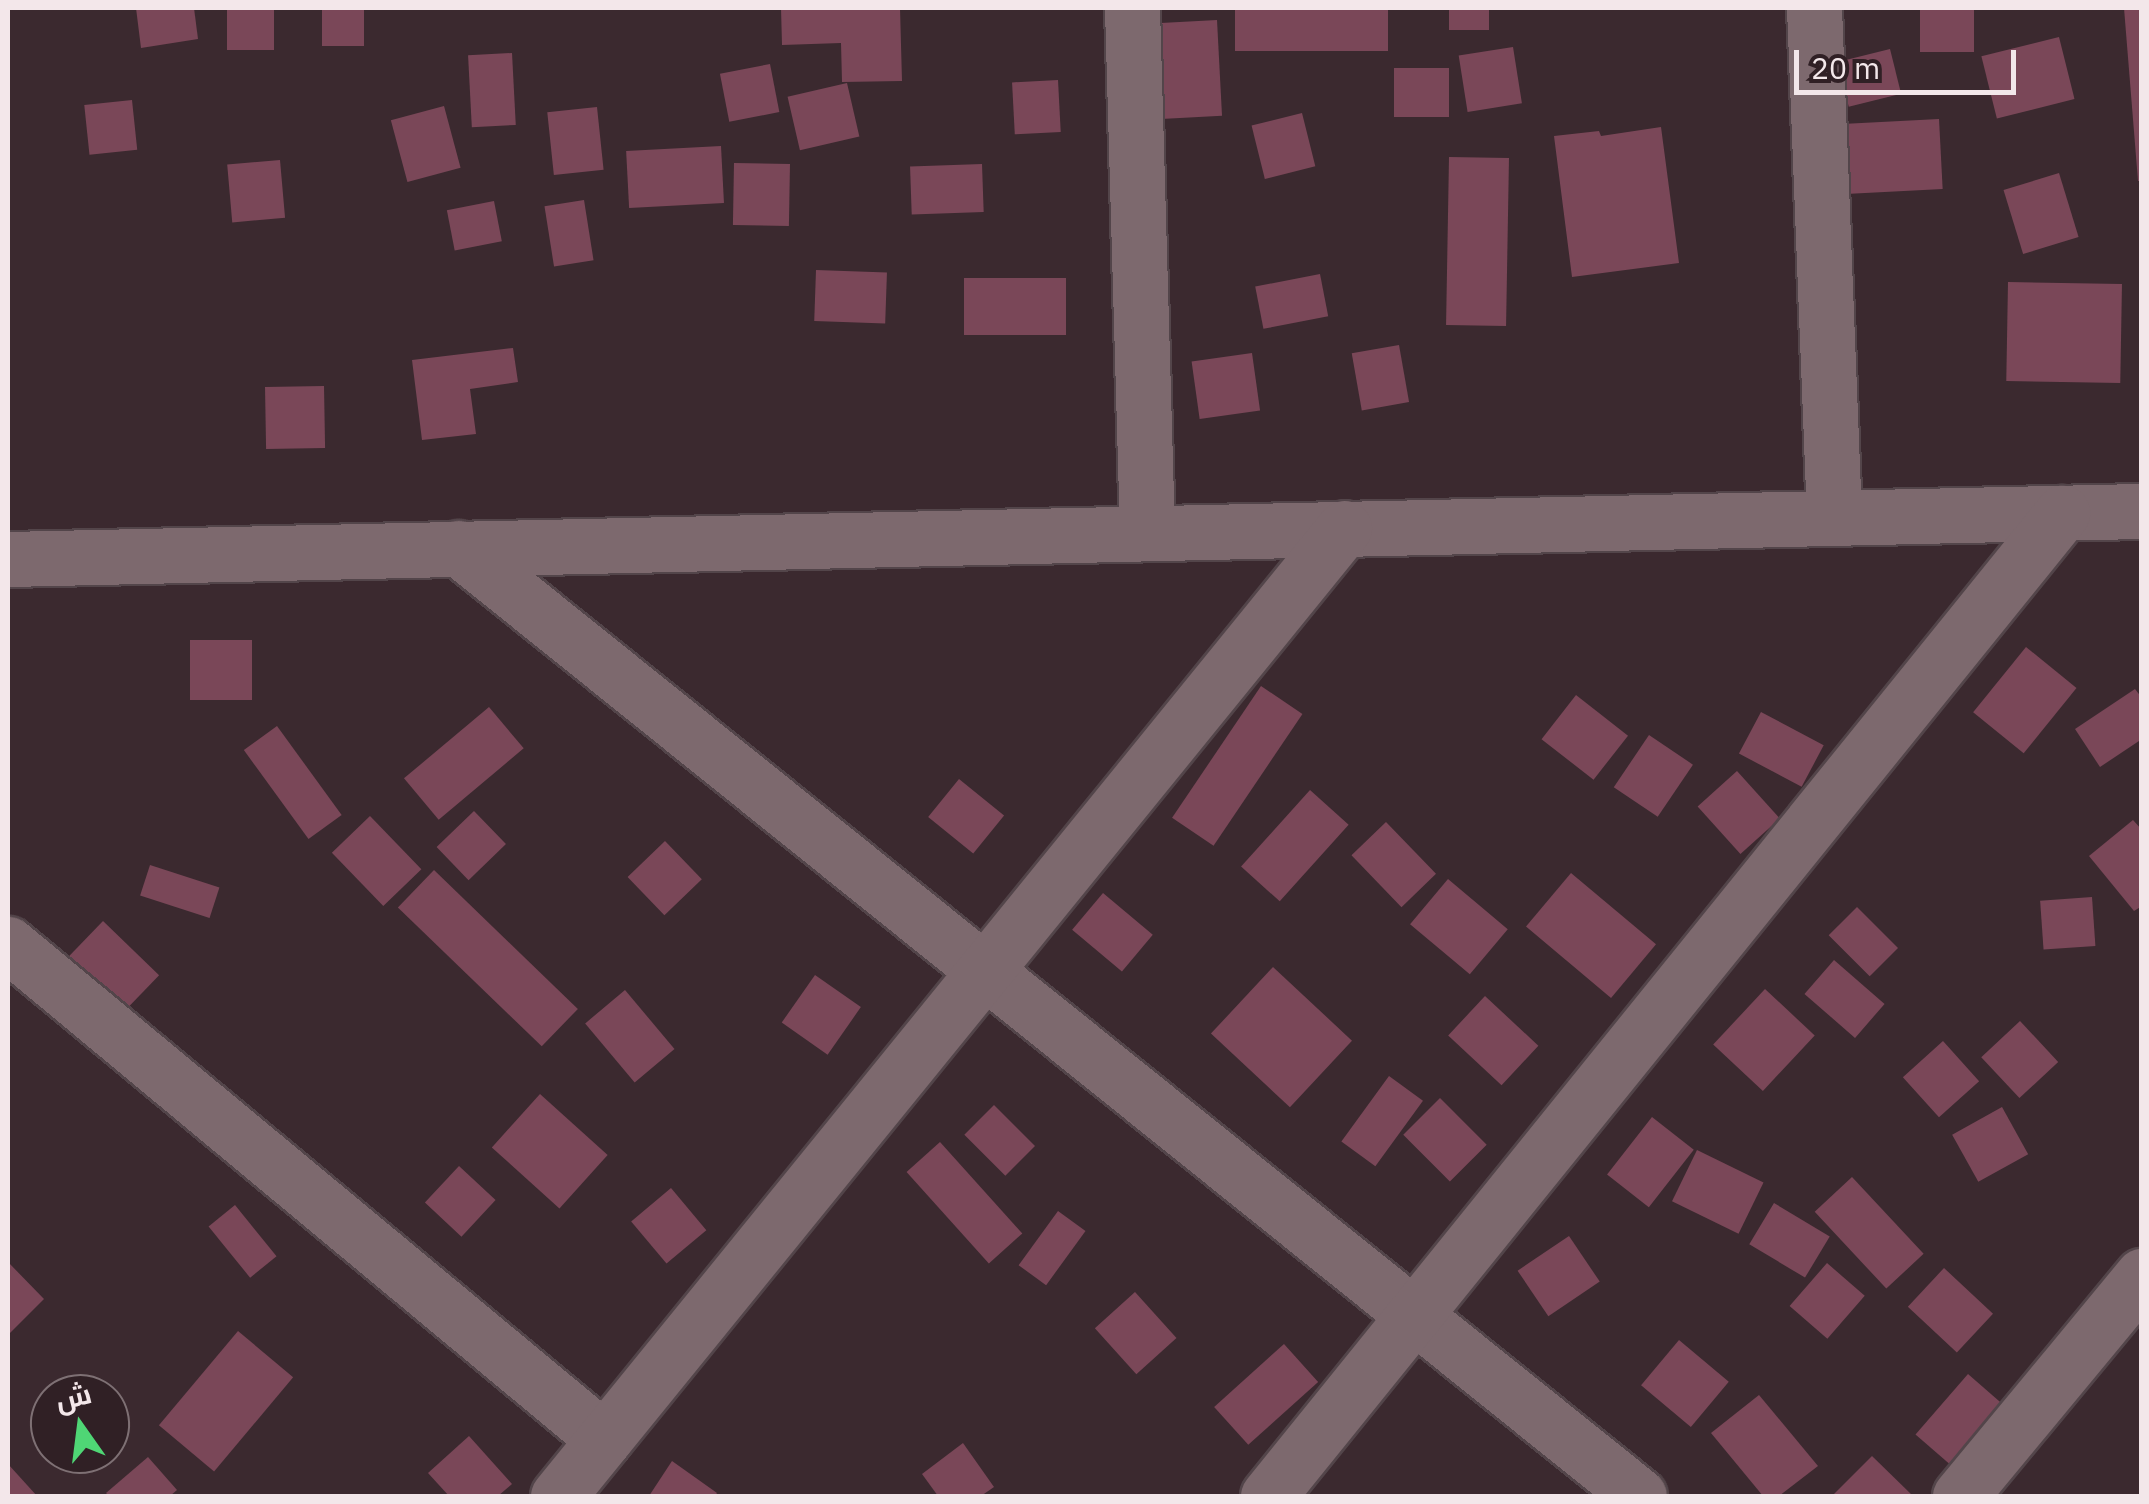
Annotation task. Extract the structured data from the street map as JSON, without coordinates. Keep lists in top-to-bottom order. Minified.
{"scale_bar":"20 m","north":"top"}
